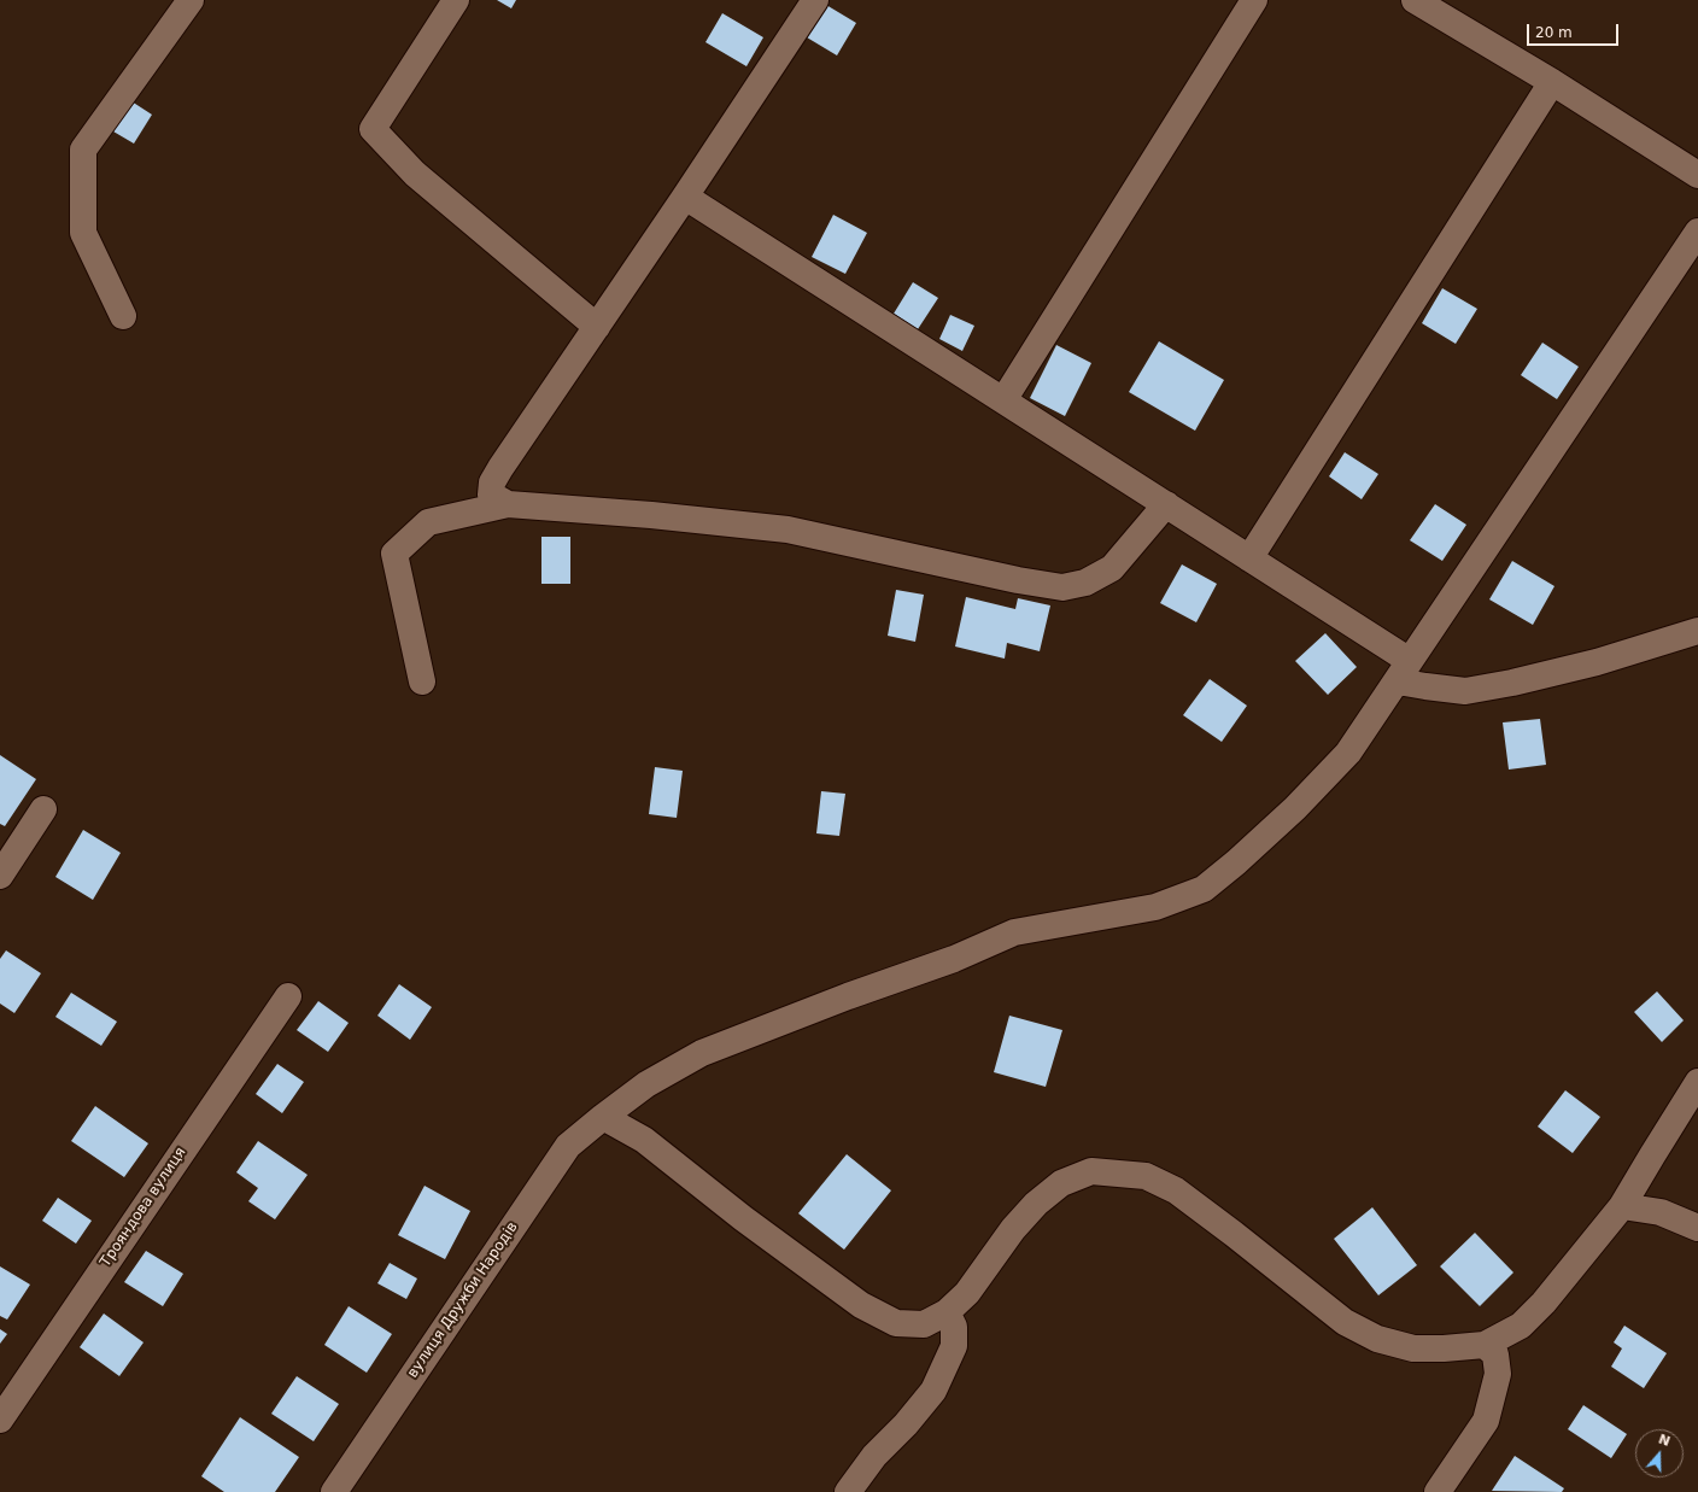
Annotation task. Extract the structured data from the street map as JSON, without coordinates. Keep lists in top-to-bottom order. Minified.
{"streets":{"street":["Трояндова вулиця","вулиця Дружби Народів"]},"scale_bar":"20 m","north":"top"}
